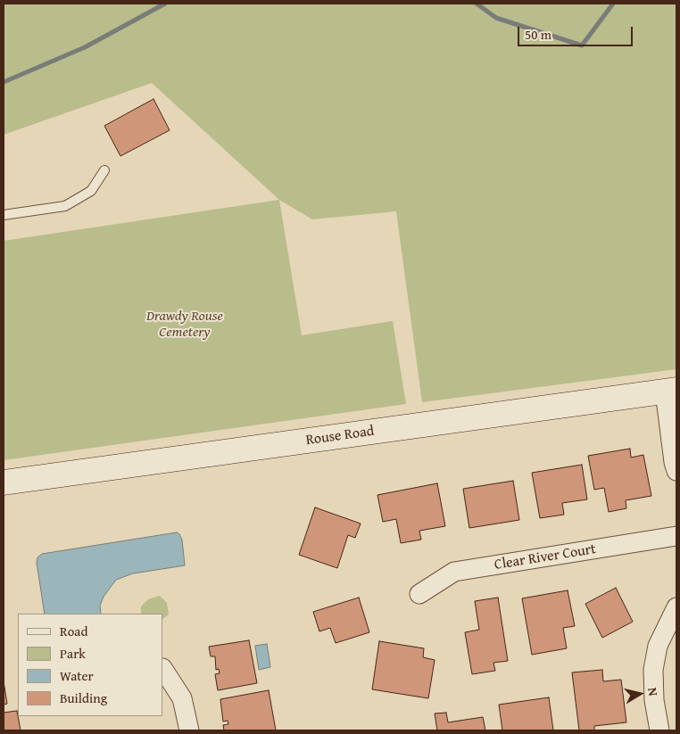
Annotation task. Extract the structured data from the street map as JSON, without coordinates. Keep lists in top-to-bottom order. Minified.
{"streets":{"street":["Rouse Road","Clear River Court"]},"parks":["Drawdy Rouse Cemetery"],"legend":["Road","Park","Water","Building"],"scale_bar":"50 m","north":"right"}
